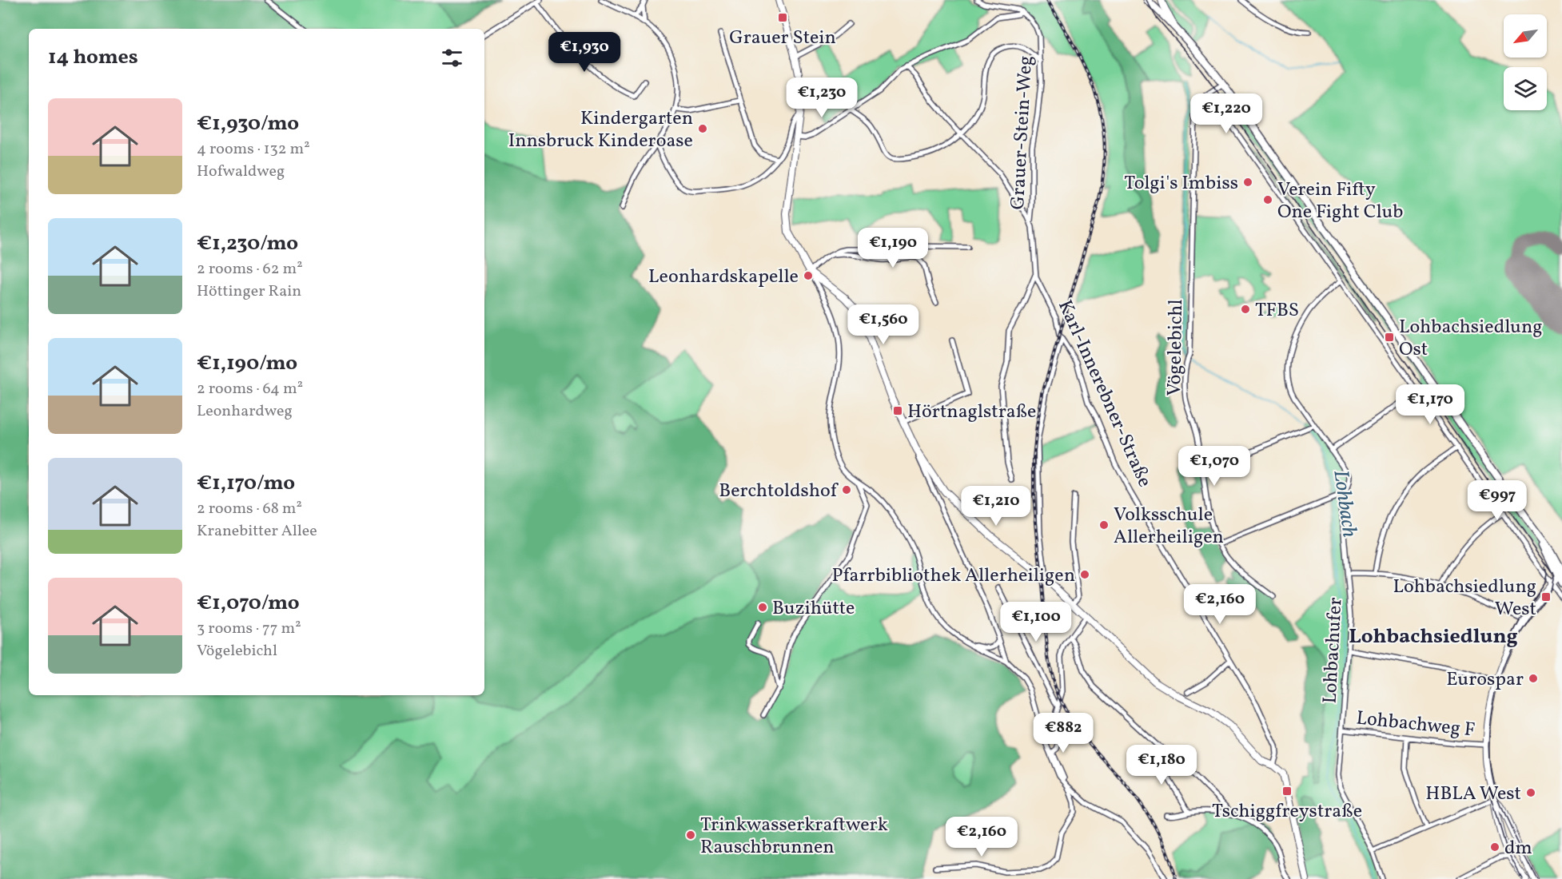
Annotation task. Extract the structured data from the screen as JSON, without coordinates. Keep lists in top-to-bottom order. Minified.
{"streets":{"street":["Grauer-Stein-Weg","Vögelebichl","Karl-Innerebner-Straße","Lohbachufer","Lohbachweg F"]},"crossings":[["Grauer-Stein-Weg","Karl-Innerebner-Straße"],["Lohbachufer","Lohbachweg F"]],"districts":["Lohbachsiedlung"],"water":["Lohbach"],"places":{"transit":["Grauer Stein","Lohbachsiedlung Ost","Hörtnaglstraße","Lohbachsiedlung West","Tschiggfreystraße"],"other":["Kindergarten Innsbruck Kinderoase","Tolgi's Imbiss","Verein Fifty One Fight Club","Leonhardskapelle","TFBS","Berchtoldshof","Volksschule Allerheiligen","Pfarrbibliothek Allerheiligen","Buzihütte","Eurospar","HBLA West","Trinkwasserkraftwerk Rauschbrunnen","dm"]},"north":"bottom left","page":{"heading":"14 homes","price":["€1,930","€1,230","€1,220","€1,190","€1,560","€1,170","€1,070","€997","€1,210","€2,160","€1,100","€882","€1,180","€2,160"],"list":[{"name":"€1,930/mo","note":"4 rooms · 132 m² · Hofwaldweg"},{"name":"€1,230/mo","note":"2 rooms · 62 m² · Höttinger Rain"},{"name":"€1,190/mo","note":"2 rooms · 64 m² · Leonhardweg"},{"name":"€1,170/mo","note":"2 rooms · 68 m² · Kranebitter Allee"},{"name":"€1,070/mo","note":"3 rooms · 77 m² · Vögelebichl"}]}}
